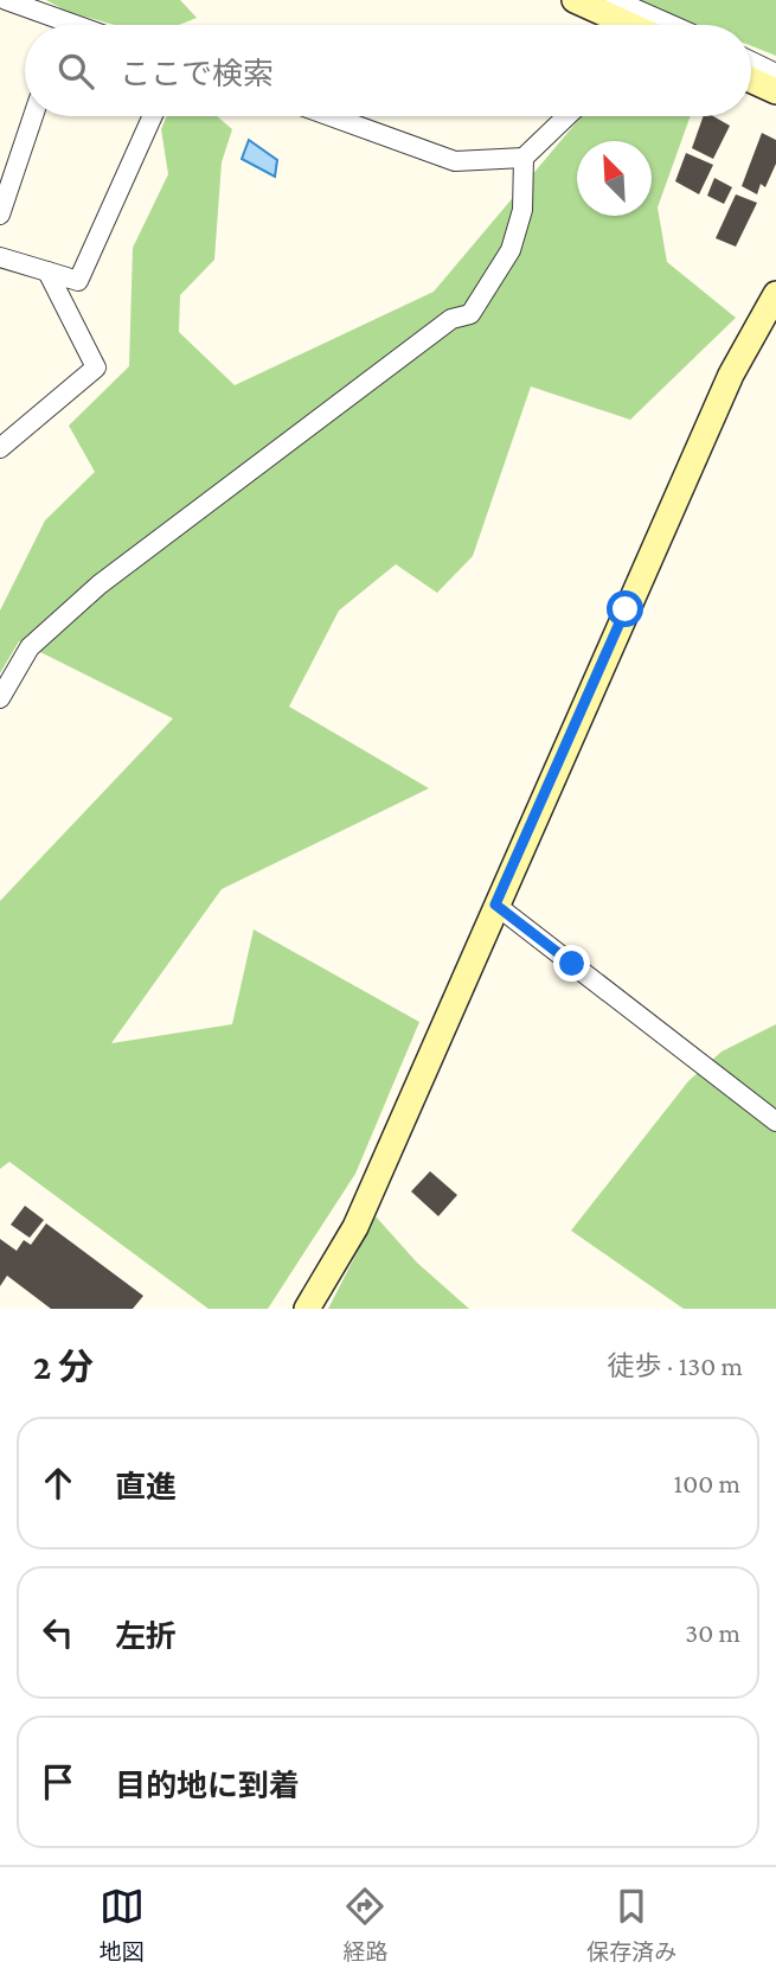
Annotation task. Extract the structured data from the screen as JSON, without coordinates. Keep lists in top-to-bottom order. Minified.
{"north":"top left","page":{"search":"ここで検索","heading":["2 分","徒歩 · 130 m"],"list":[["直進","100 m"],["左折","30 m"],"目的地に到着"],"nav":["地図","経路","保存済み"]}}
